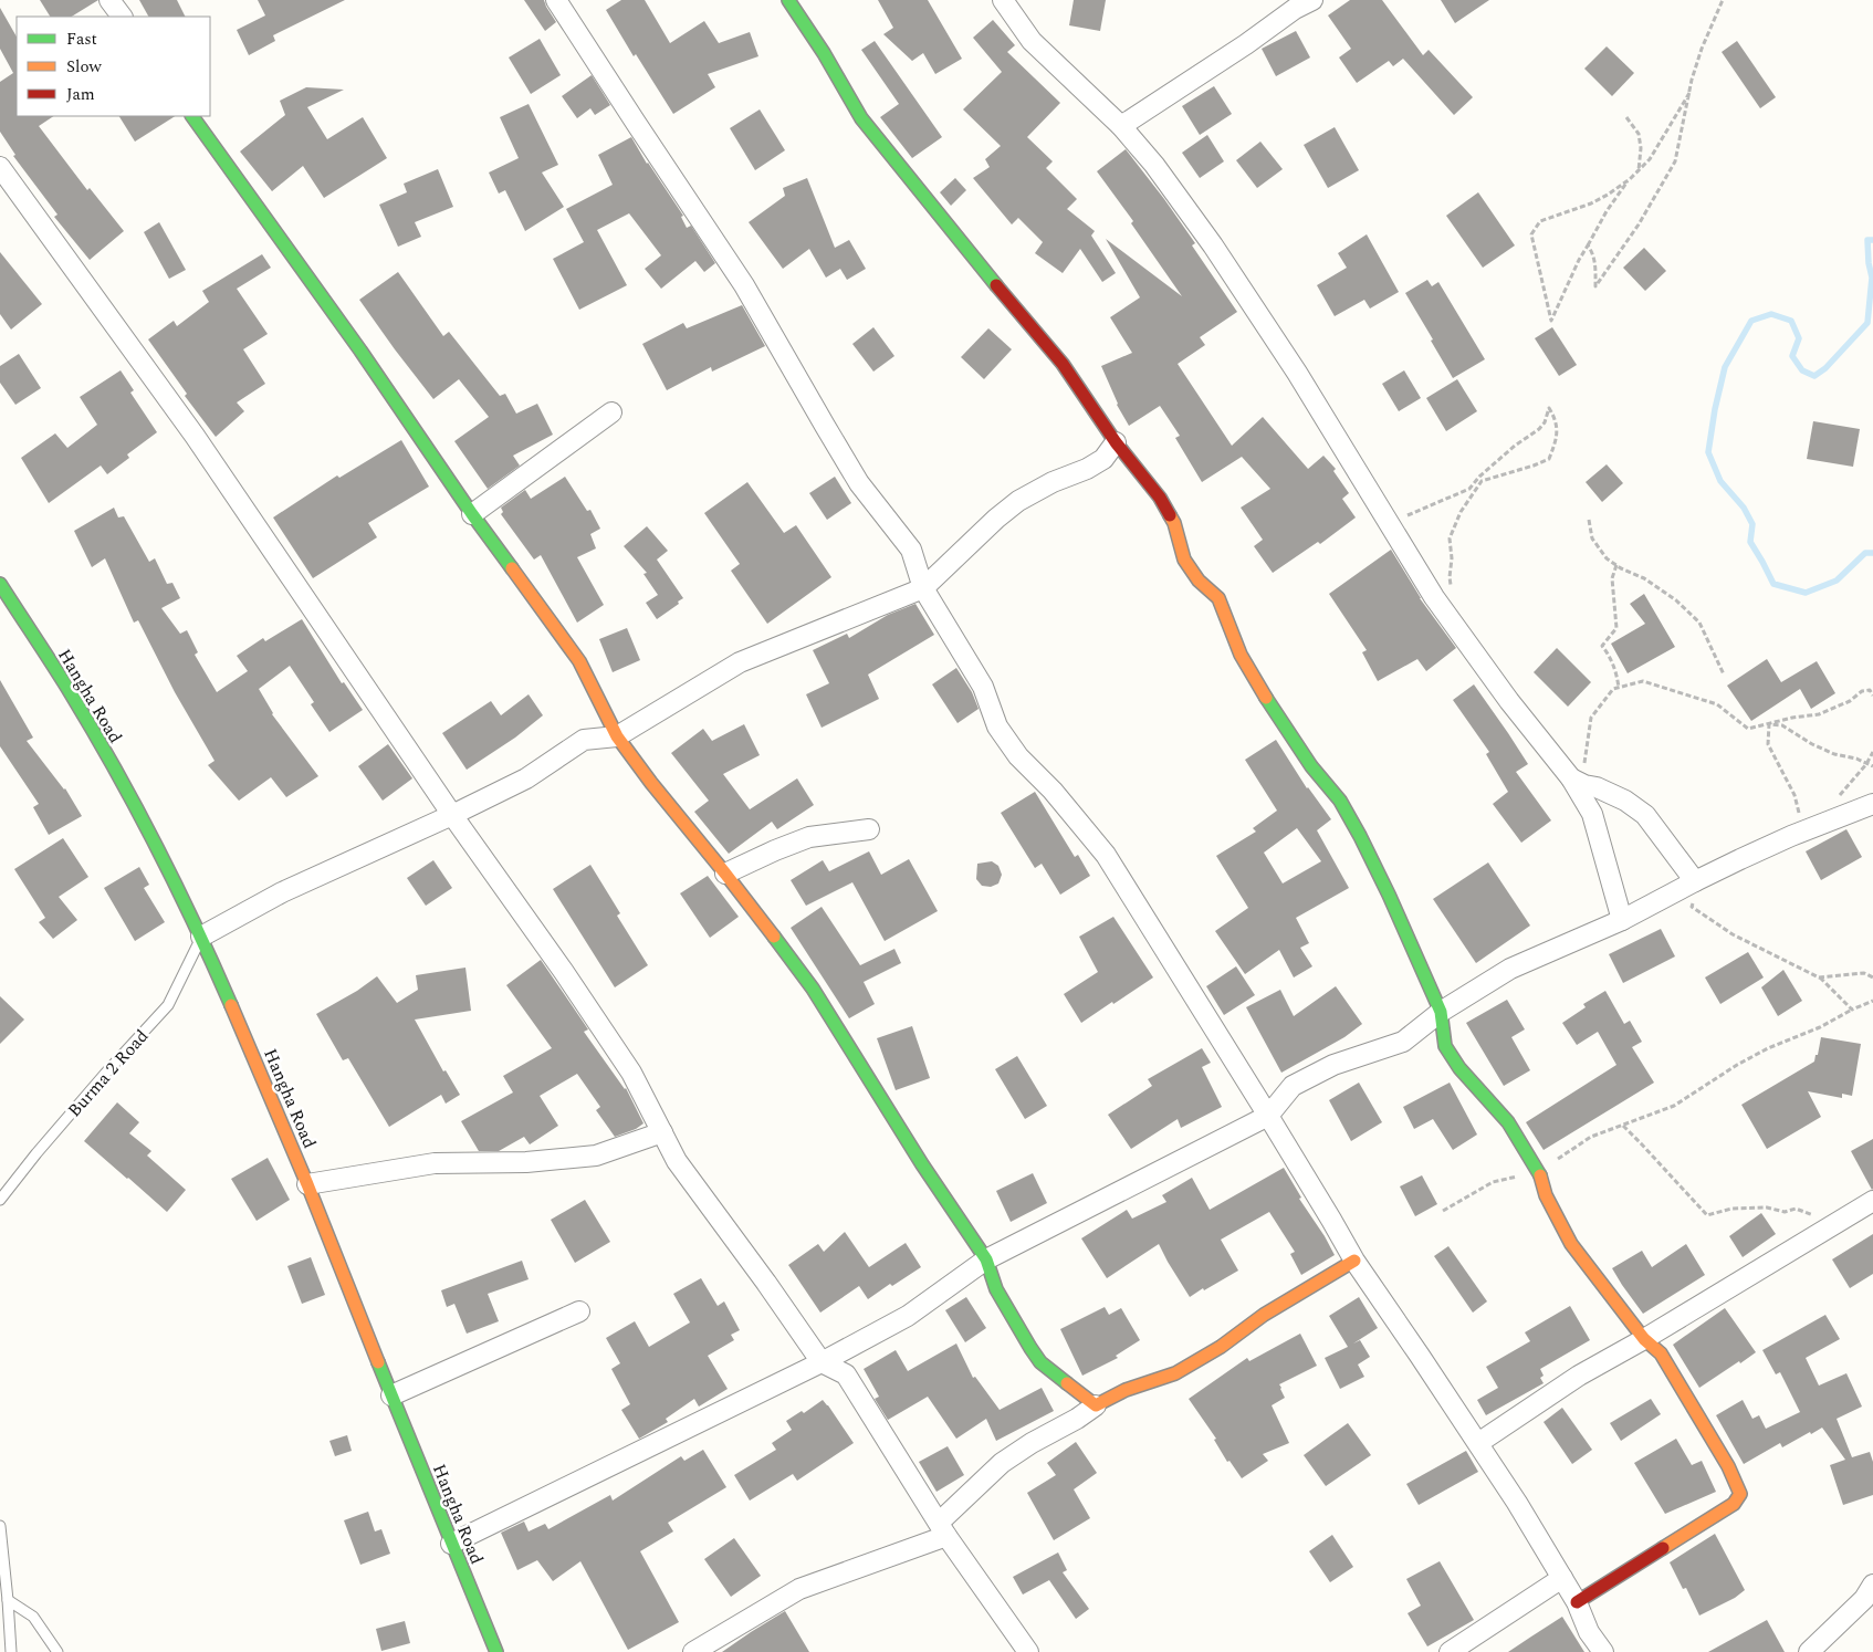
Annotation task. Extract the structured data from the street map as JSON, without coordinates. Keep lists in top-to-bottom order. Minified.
{"streets":{"main road":["Hangha Road"],"lane":["Burma 2 Road"]},"crossings":[["Hangha Road","Burma 2 Road"]],"legend":["Fast","Slow","Jam"]}
